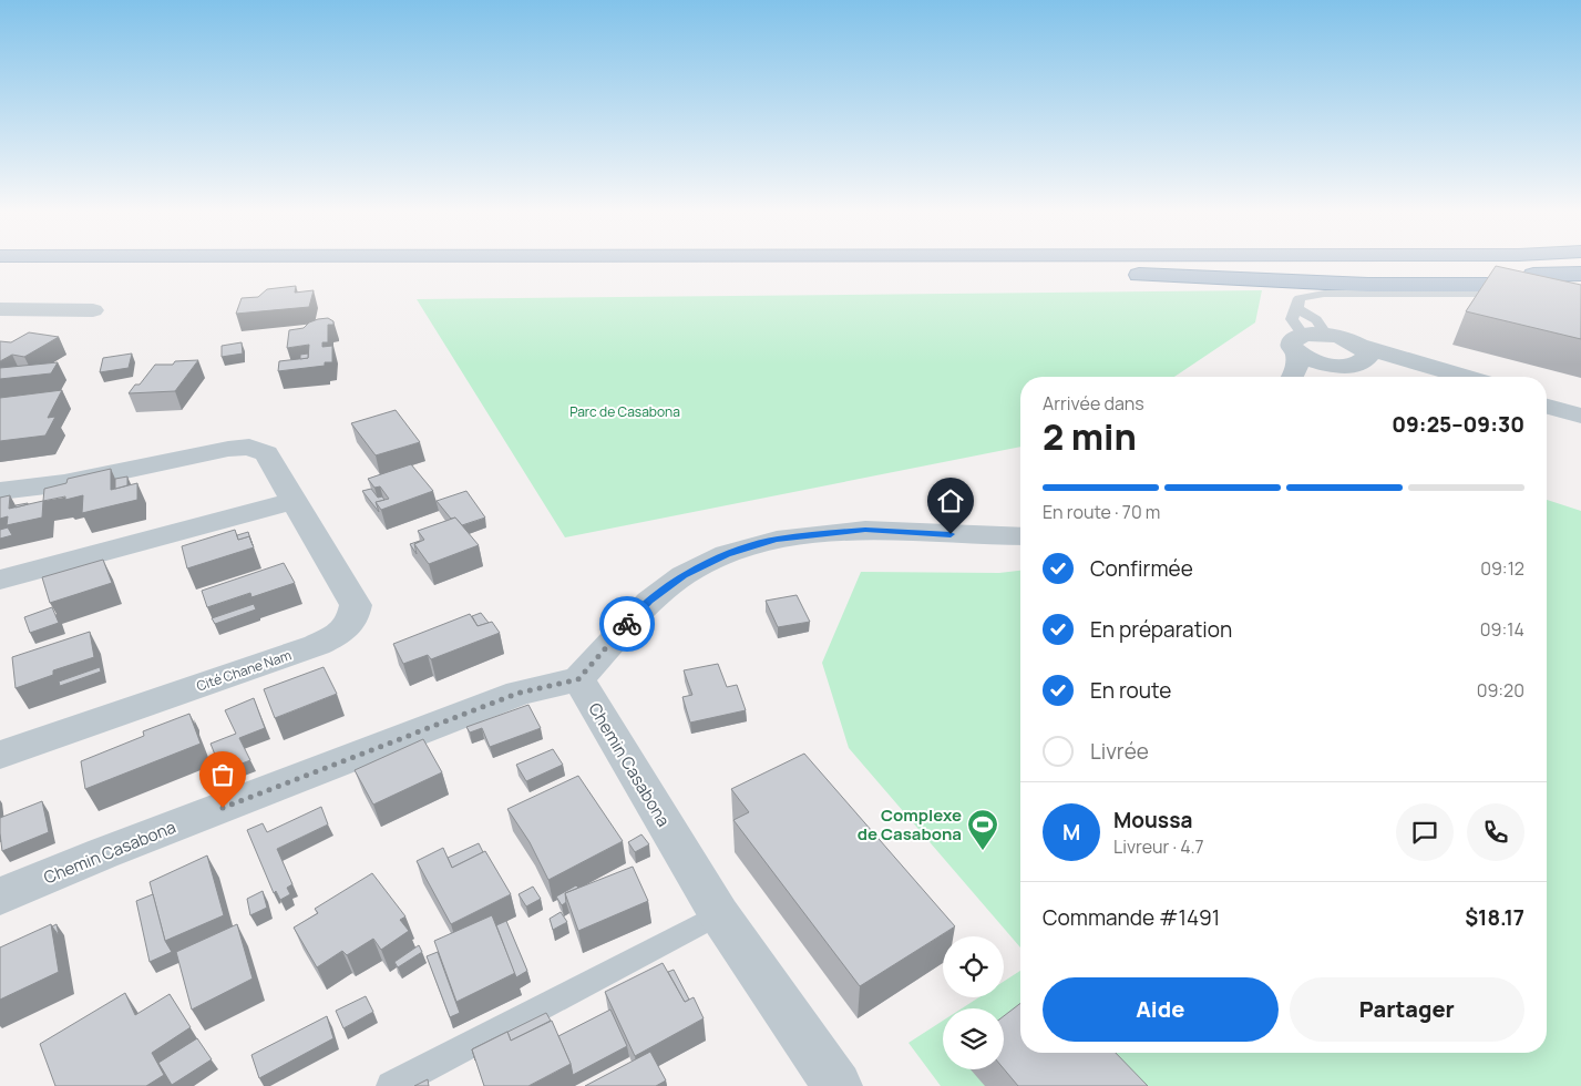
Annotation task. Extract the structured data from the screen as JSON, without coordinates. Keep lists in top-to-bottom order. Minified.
{"streets":{"street":["Cité Chane Nam","Chemin Casabona"]},"parks":["Parc de Casabona"],"places":{"sports":["Complexe de Casabona"]},"page":{"heading":["2 min","Arrivée dans","09:25–09:30"],"panel":["Moussa","Livreur · 4.7","Commande #1491","$18.17"],"bar":"En route · 70 m","list":[["Confirmée","09:12"],["En préparation","09:14"],["En route","09:20"],"Livrée"],"round":"M","buttons":["Aide","Partager"]}}
